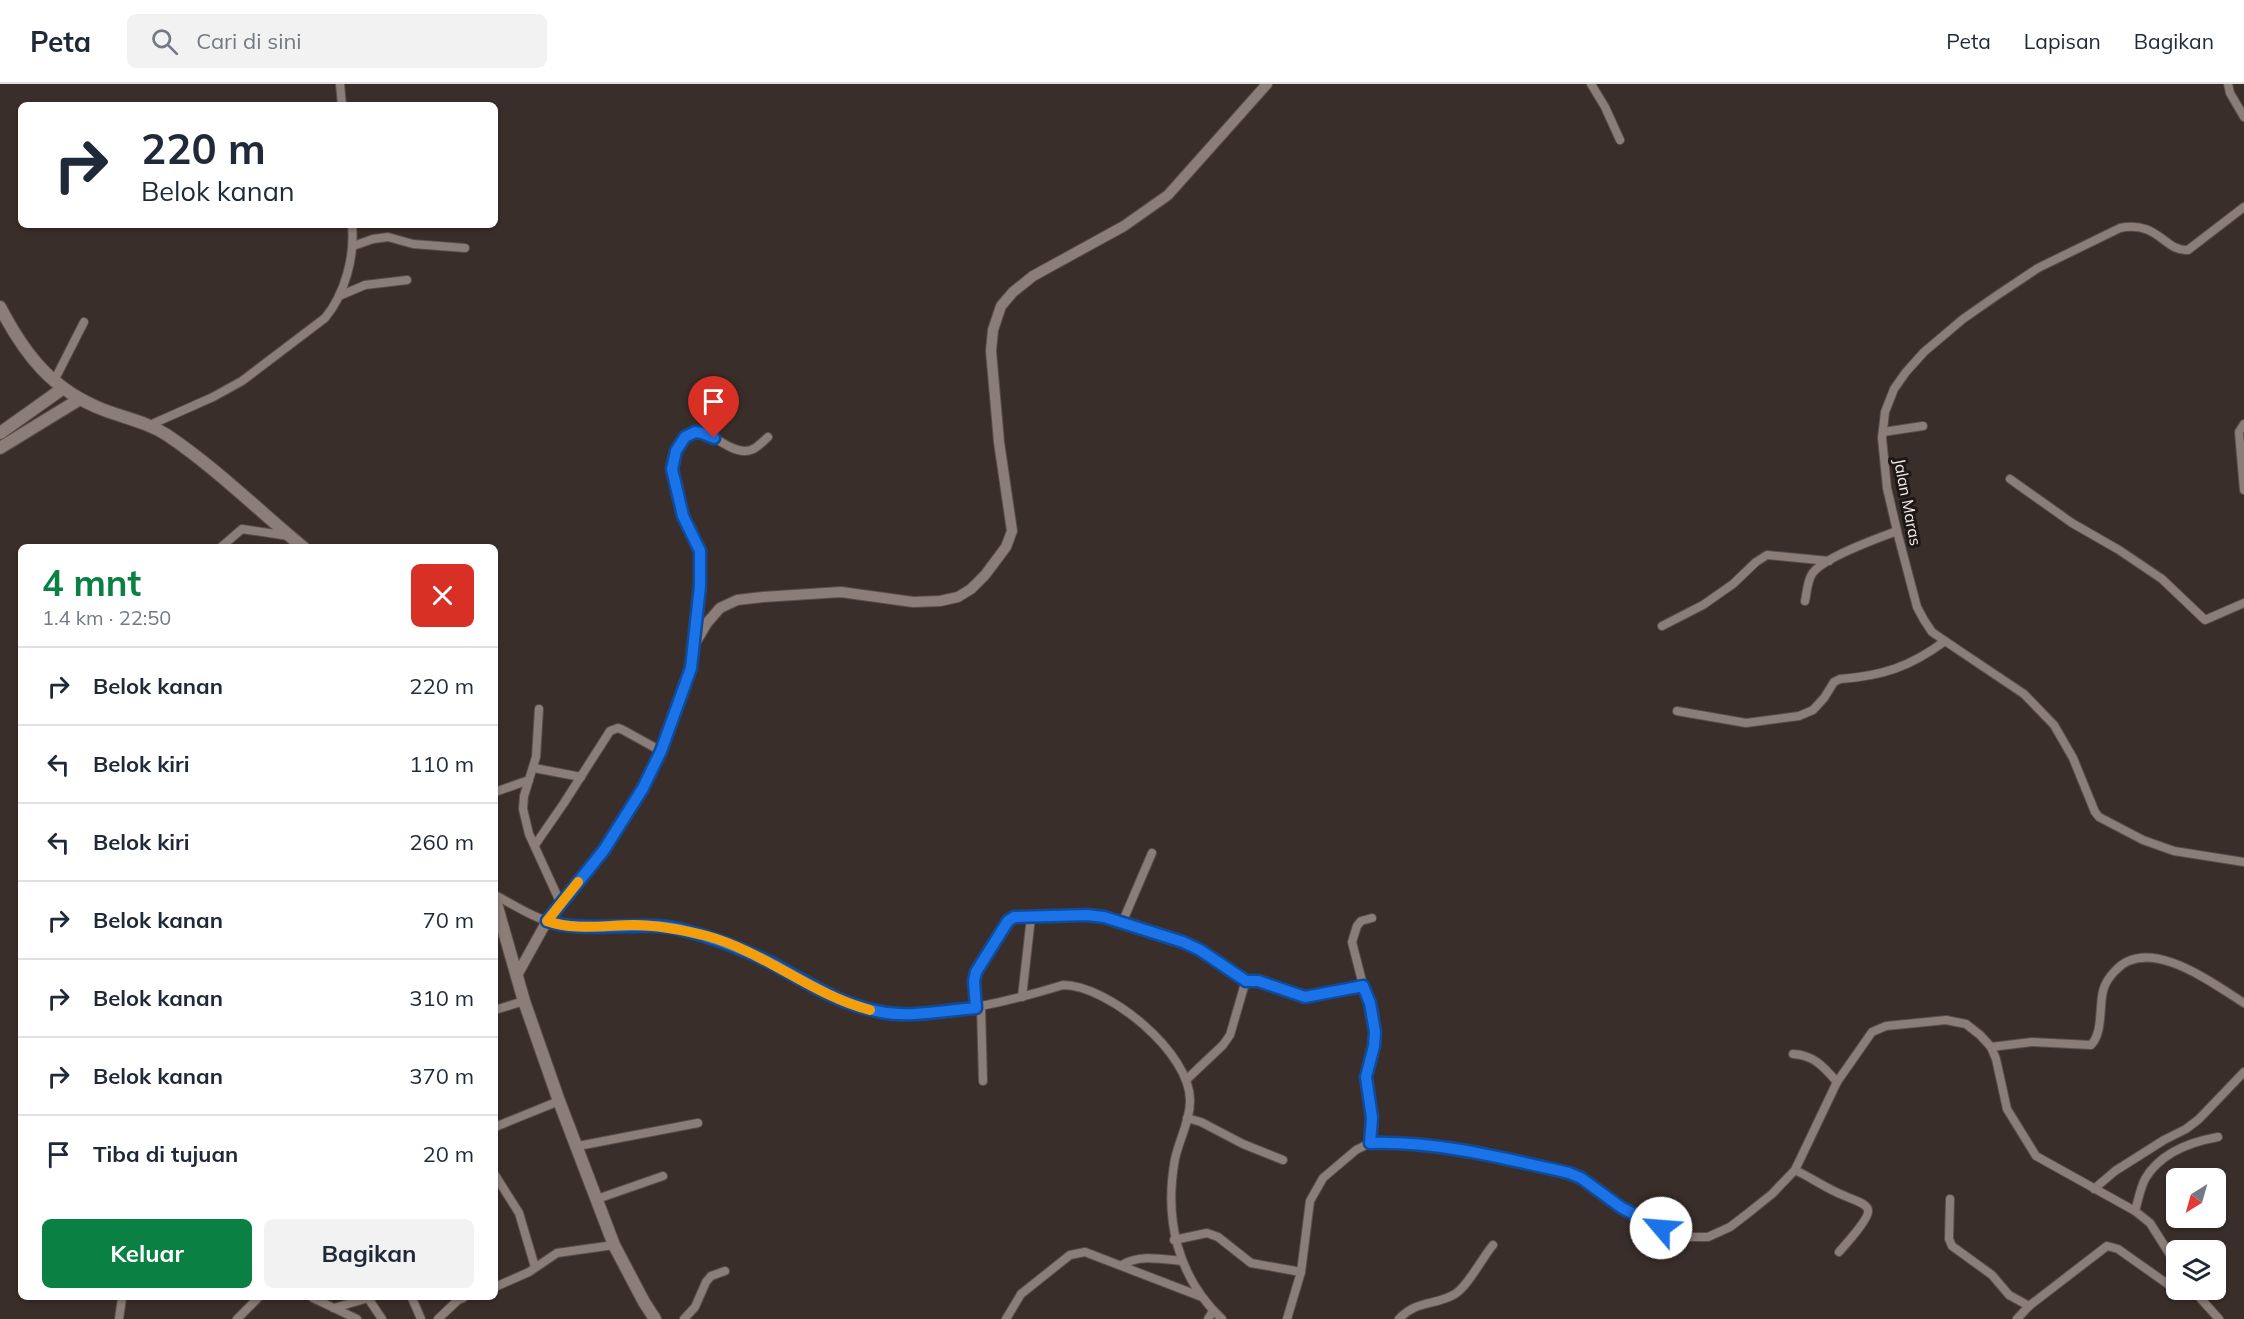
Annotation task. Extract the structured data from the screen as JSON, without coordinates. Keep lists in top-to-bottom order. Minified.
{"streets":{"street":["Jalan Maras"]},"north":"bottom left","page":{"header":"Peta","search":"Cari di sini","nav":["Peta","Lapisan","Bagikan"],"turn":["220 m","Belok kanan"],"heading":["4 mnt","1.4 km · 22:50"],"list":[{"name":"Belok kanan","value":"220 m"},{"name":"Belok kiri","value":"110 m"},{"name":"Belok kiri","value":"260 m"},{"name":"Belok kanan","value":"70 m"},{"name":"Belok kanan","value":"310 m"},{"name":"Belok kanan","value":"370 m"},{"name":"Tiba di tujuan","value":"20 m"}],"buttons":["Keluar","Bagikan"]}}
